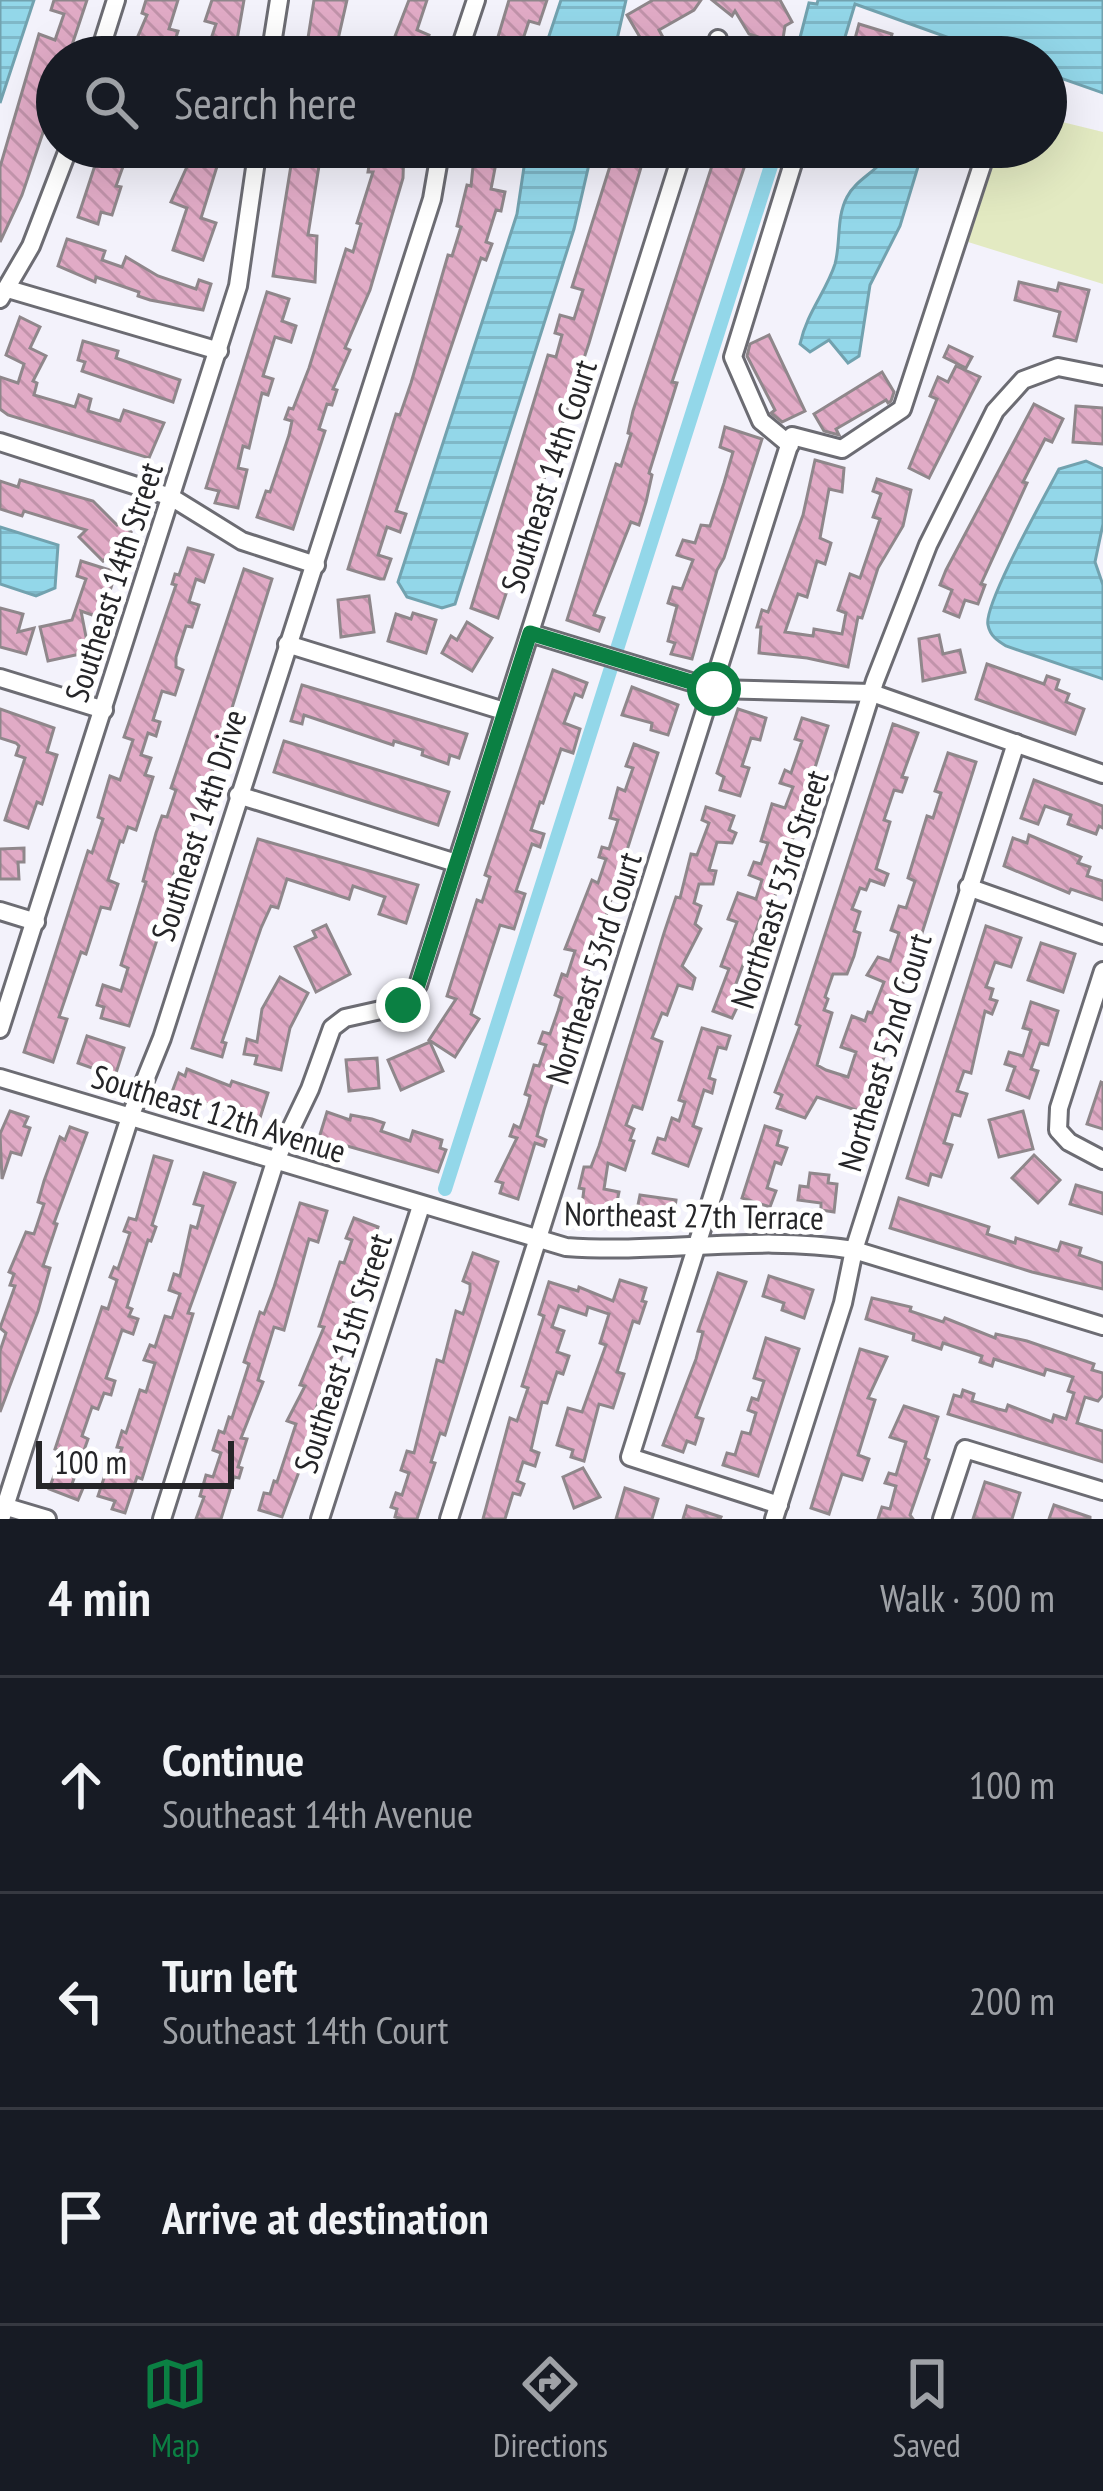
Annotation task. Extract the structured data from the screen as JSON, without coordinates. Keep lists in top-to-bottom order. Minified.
{"streets":{"street":["Southeast 14th Court","Southeast 14th Street","Southeast 14th Drive","Northeast 53rd Street","Northeast 53rd Court","Northeast 52nd Court","Southeast 12th Avenue","Northeast 27th Terrace","Southeast 15th Street"]},"crossings":[["Southeast 14th Court","Southeast 12th Avenue"],["Southeast 14th Drive","Southeast 12th Avenue"],["Northeast 53rd Street","Northeast 52nd Court"],["Northeast 53rd Street","Northeast 27th Terrace"],["Northeast 53rd Court","Northeast 27th Terrace"],["Northeast 52nd Court","Northeast 27th Terrace"],["Southeast 12th Avenue","Northeast 27th Terrace"],["Southeast 12th Avenue","Southeast 15th Street"],["Northeast 27th Terrace","Southeast 15th Street"]],"scale_bar":"100 m","page":{"search":"Search here","scale":"100 m","heading":["4 min","Walk · 300 m"],"list":[["Continue","Southeast 14th Avenue","100 m"],["Turn left","Southeast 14th Court","200 m"],"Arrive at destination"],"nav":["Map","Directions","Saved"]}}
